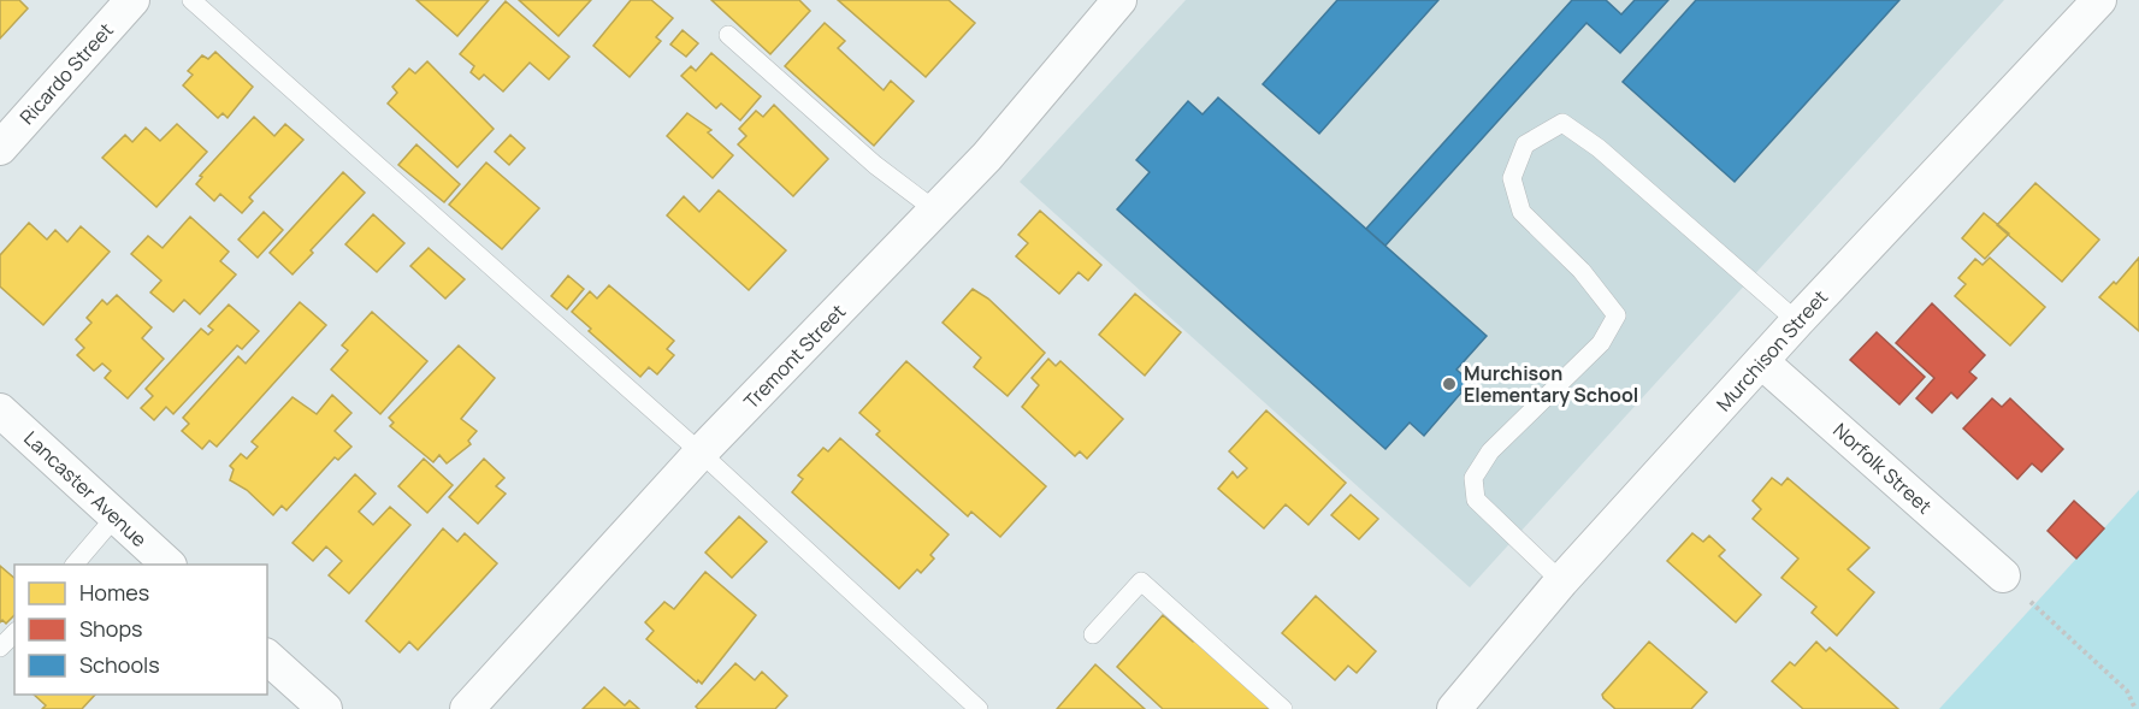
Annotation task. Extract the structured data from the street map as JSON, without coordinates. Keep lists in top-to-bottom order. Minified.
{"streets":{"street":["Ricardo Street","Murchison Street","Tremont Street","Norfolk Street","Lancaster Avenue"]},"crossings":[["Murchison Street","Norfolk Street"]],"places":["Murchison Elementary School"],"legend":["Homes","Shops","Schools"]}
